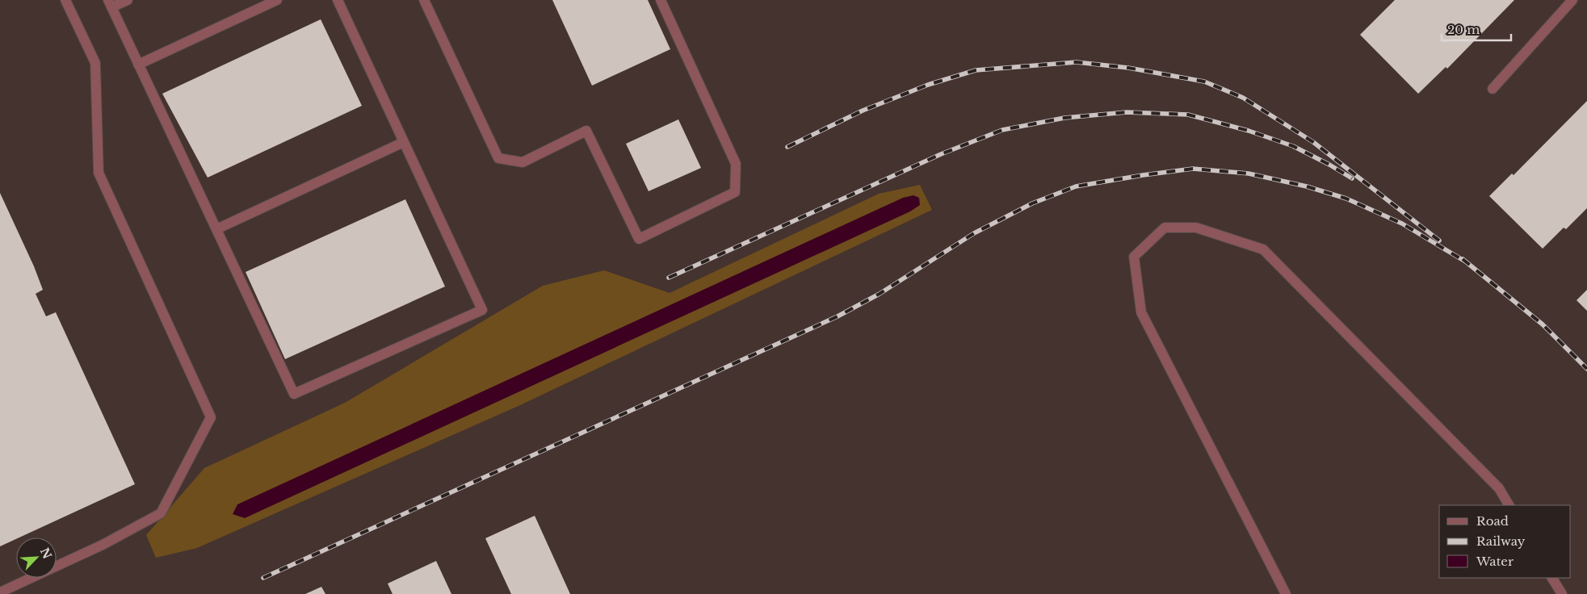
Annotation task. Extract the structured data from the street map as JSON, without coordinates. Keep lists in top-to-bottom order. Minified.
{"legend":["Road","Railway","Water"],"scale_bar":"20 m","north":"top right"}
